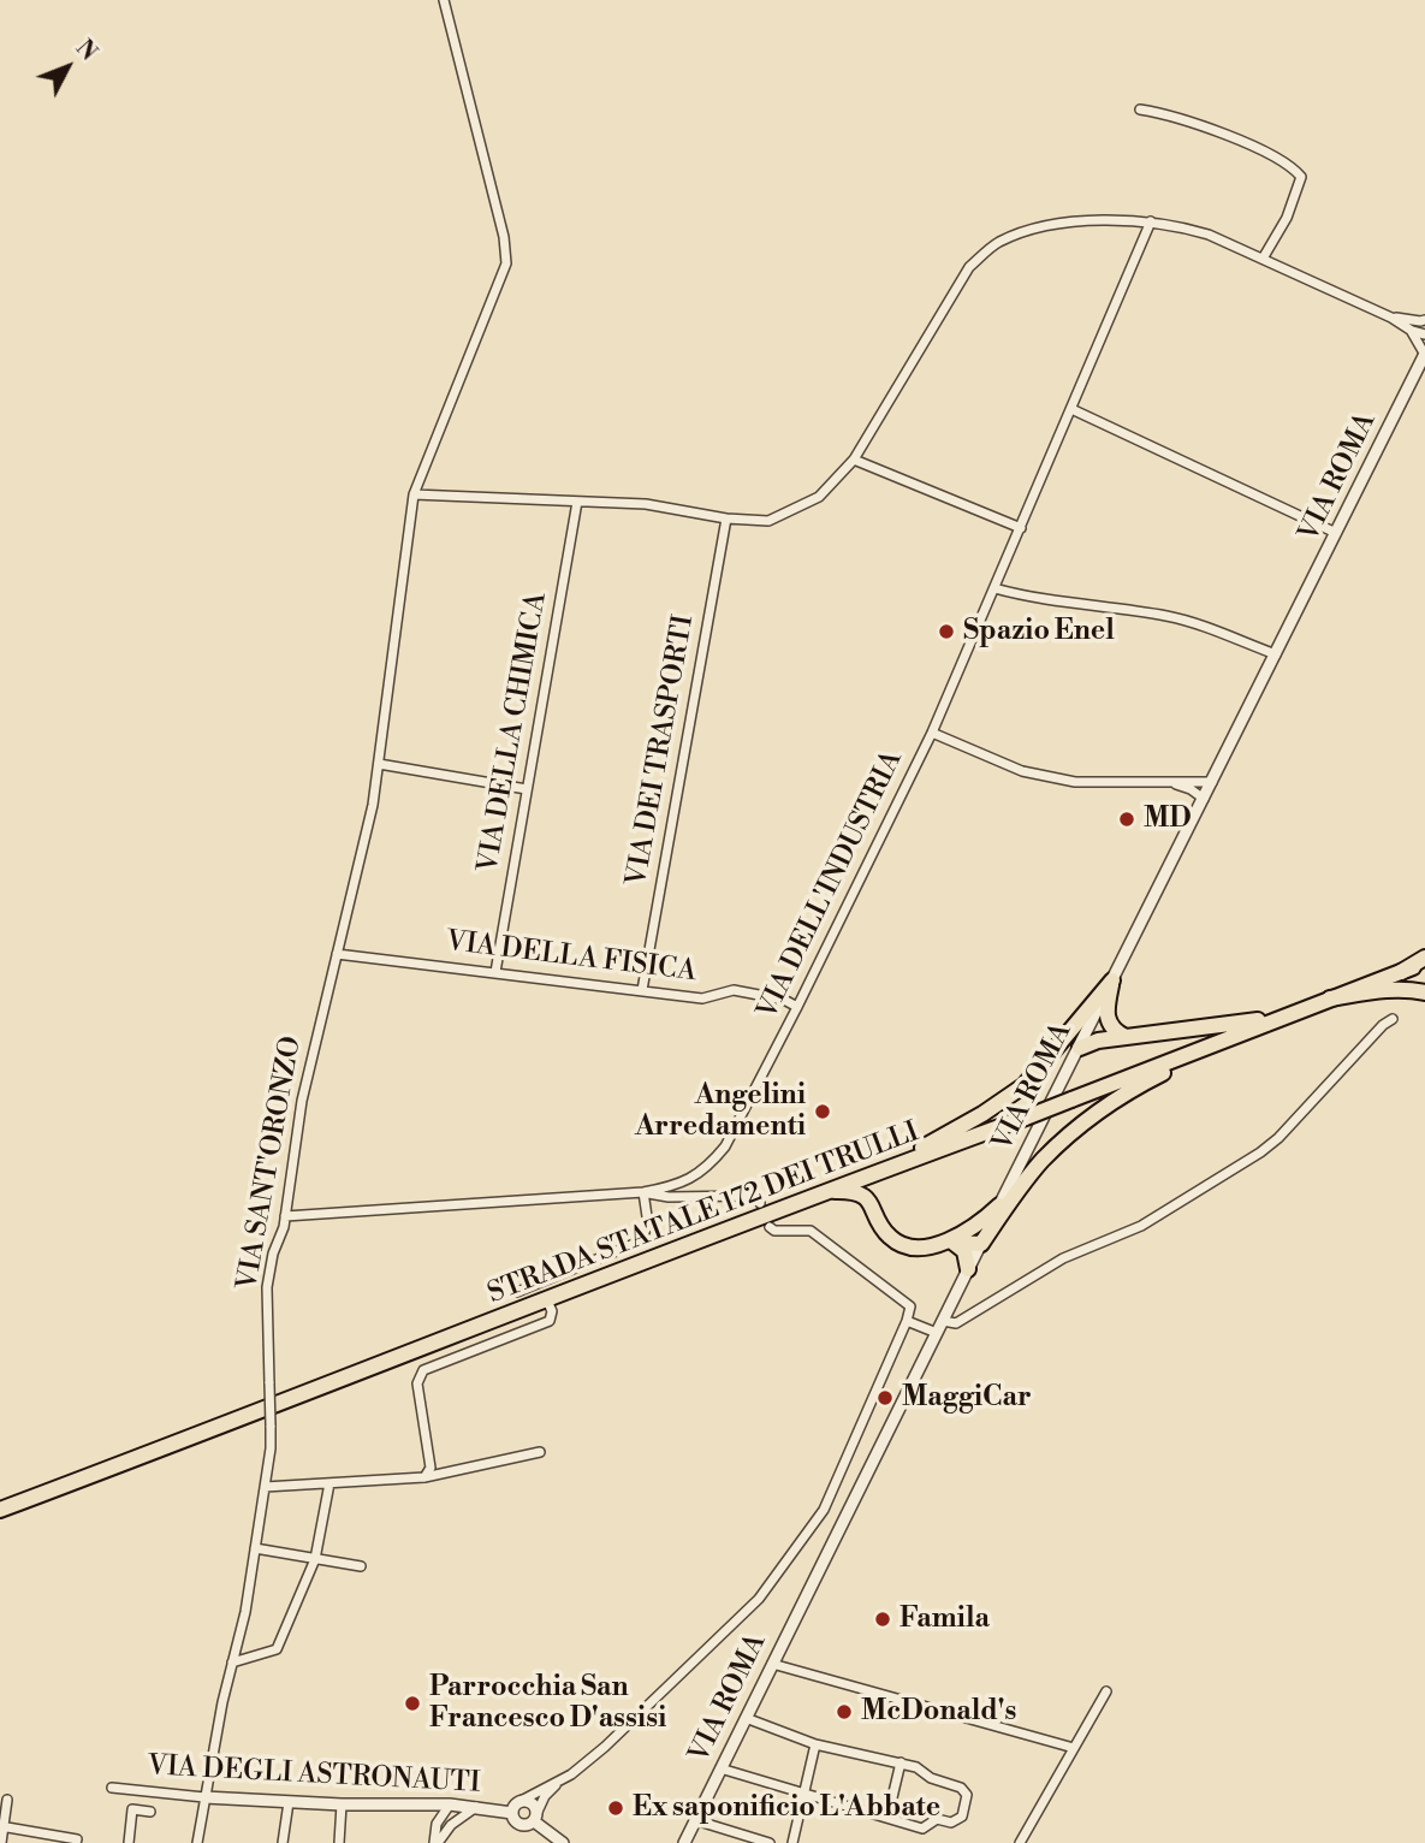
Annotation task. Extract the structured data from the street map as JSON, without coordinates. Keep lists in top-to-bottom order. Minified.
{"streets":{"main road":["STRADA STATALE 172 DEI TRULLI"],"street":["VIA ROMA","VIA DELLA CHIMICA","VIA DEI TRASPORTI","VIA DELL'INDUSTRIA","VIA DELLA FISICA","VIA SANT'ORONZO","VIA DEGLI ASTRONAUTI"]},"crossings":[["VIA DELLA CHIMICA","VIA DELLA FISICA"],["VIA DEI TRASPORTI","VIA DELLA FISICA"],["VIA DELL'INDUSTRIA","VIA DELLA FISICA"],["VIA DELL'INDUSTRIA","VIA SANT'ORONZO"],["VIA DELLA FISICA","VIA SANT'ORONZO"],["VIA SANT'ORONZO","VIA DEGLI ASTRONAUTI"]],"places":["Spazio Enel","MD","Angelini Arredamenti","MaggiCar","Famila","Parrocchia San Francesco D'assisi","McDonald's","Ex saponificio L'Abbate"],"north":"top right"}
